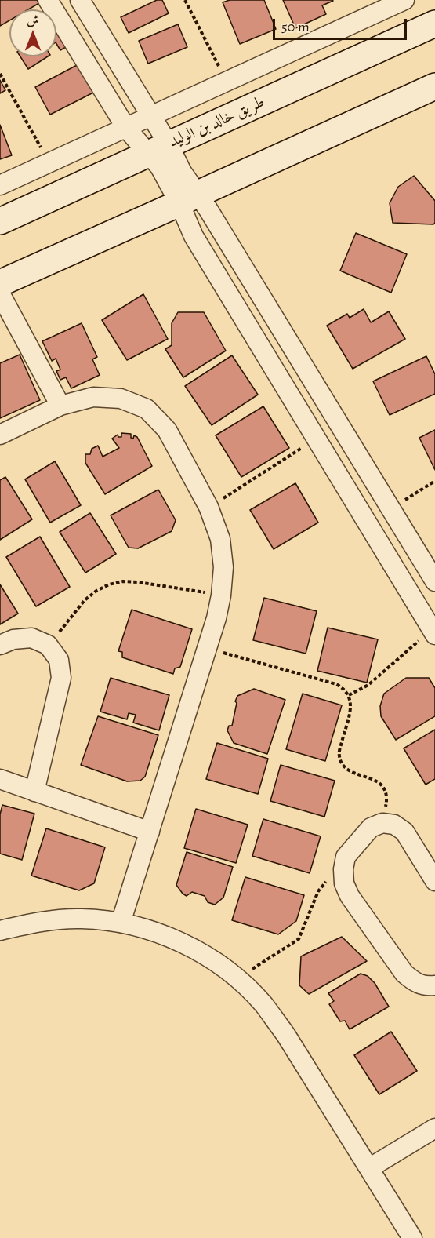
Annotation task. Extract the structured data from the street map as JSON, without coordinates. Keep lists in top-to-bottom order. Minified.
{"streets":{"street":["طريق خالد بن الوليد"]},"scale_bar":"50 m","north":"top"}
